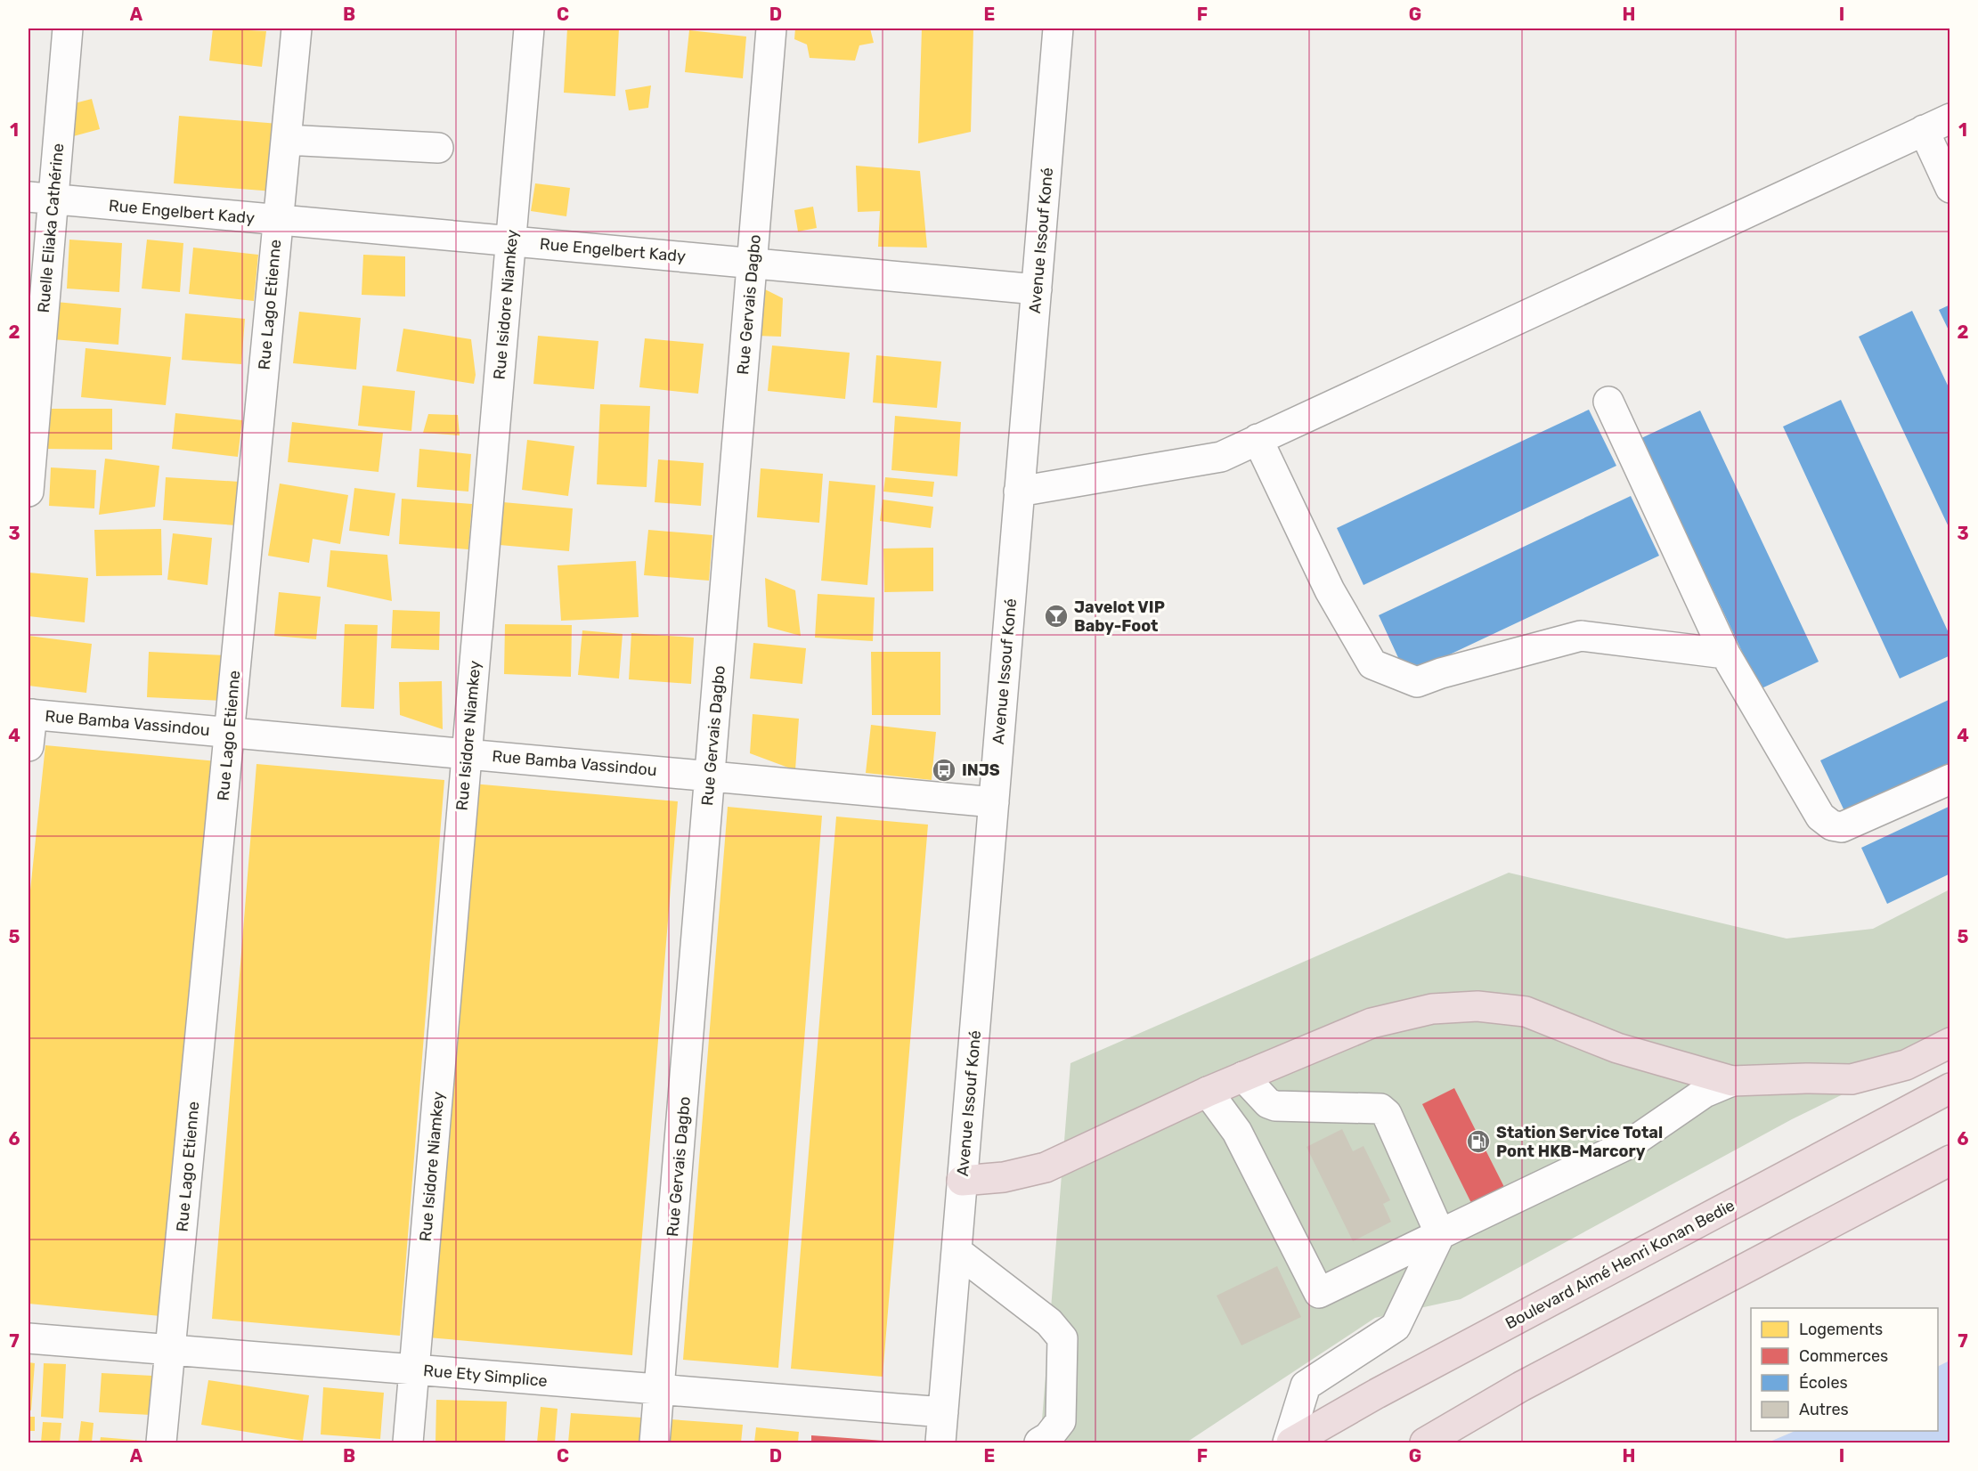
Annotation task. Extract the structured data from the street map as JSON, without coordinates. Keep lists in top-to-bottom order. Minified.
{"streets":{"highway":["Boulevard Aimé Henri Konan Bedie"],"street":["Rue Engelbert Kady","Ruelle Eliaka Cathérine","Avenue Issouf Koné","Rue Lago Etienne","Rue Isidore Niamkey","Rue Gervais Dagbo","Rue Bamba Vassindou","Rue Ety Simplice"]},"crossings":[["Rue Engelbert Kady","Ruelle Eliaka Cathérine"],["Rue Engelbert Kady","Avenue Issouf Koné"],["Rue Engelbert Kady","Rue Lago Etienne"],["Rue Engelbert Kady","Rue Isidore Niamkey"],["Rue Engelbert Kady","Rue Gervais Dagbo"],["Avenue Issouf Koné","Rue Bamba Vassindou"],["Avenue Issouf Koné","Rue Ety Simplice"],["Rue Lago Etienne","Rue Bamba Vassindou"],["Rue Lago Etienne","Rue Ety Simplice"],["Rue Isidore Niamkey","Rue Bamba Vassindou"],["Rue Isidore Niamkey","Rue Ety Simplice"],["Rue Gervais Dagbo","Rue Bamba Vassindou"],["Rue Gervais Dagbo","Rue Ety Simplice"]],"places":{"bar":["Javelot VIP Baby-Foot"],"bus stop":["INJS"],"fuel station":["Station Service Total Pont HKB-Marcory"]},"legend":["Logements","Commerces","Écoles","Autres"],"grid":{"columns":["A","B","C","D","E","F","G","H","I"],"rows":["1","2","3","4","5","6","7"]}}
